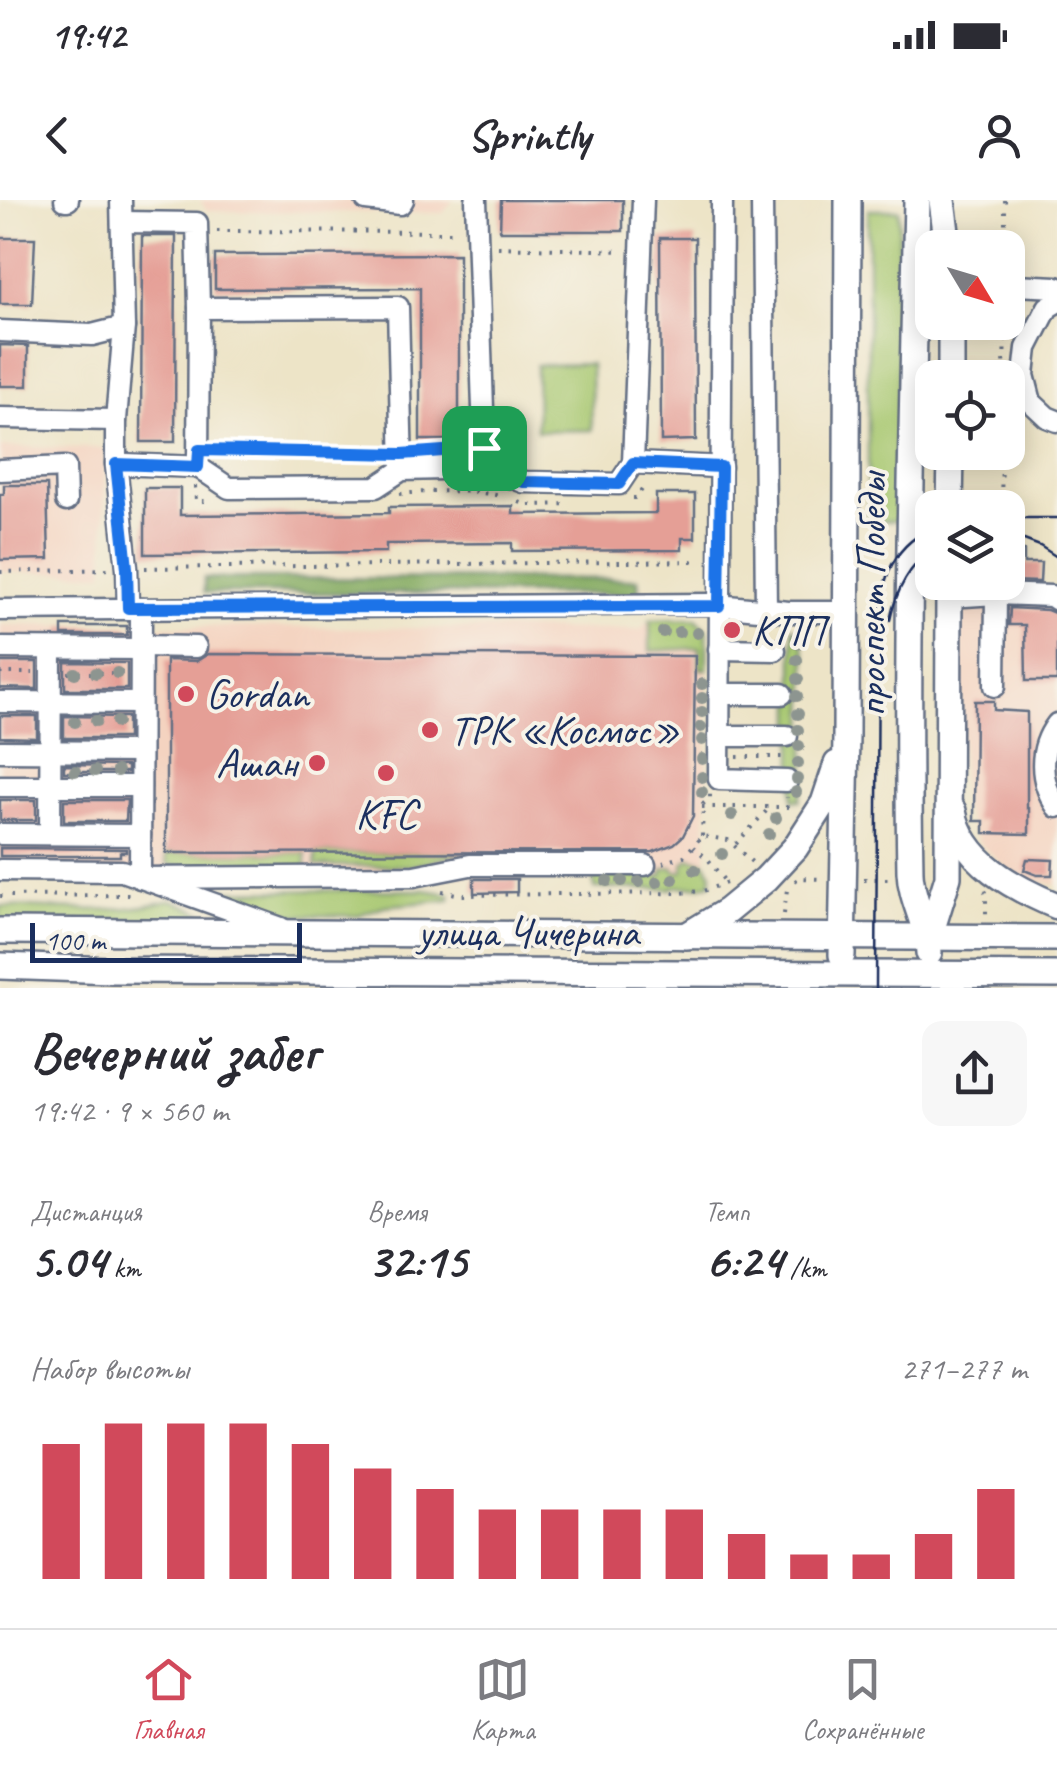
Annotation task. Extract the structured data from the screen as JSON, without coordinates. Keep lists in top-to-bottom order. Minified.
{"streets":{"main road":["проспект Победы","улица Чичерина"]},"crossings":[["проспект Победы","улица Чичерина"]],"places":["КПП","Gordan","ТРК «Космос»","Ашан","KFC"],"scale_bar":"100 m","north":"bottom right","page":{"status":"19:42","header":"Sprintly","scale":"100 m","heading":["Вечерний забег","19:42 · 9 × 560 m"],"stats":[["Дистанция","5.04 km"],["Время","32:15"],["Темп","6:24 /km"]],"chart":["Набор высоты","271–277 m"],"tabs":["Главная","Карта","Сохранённые"]}}
